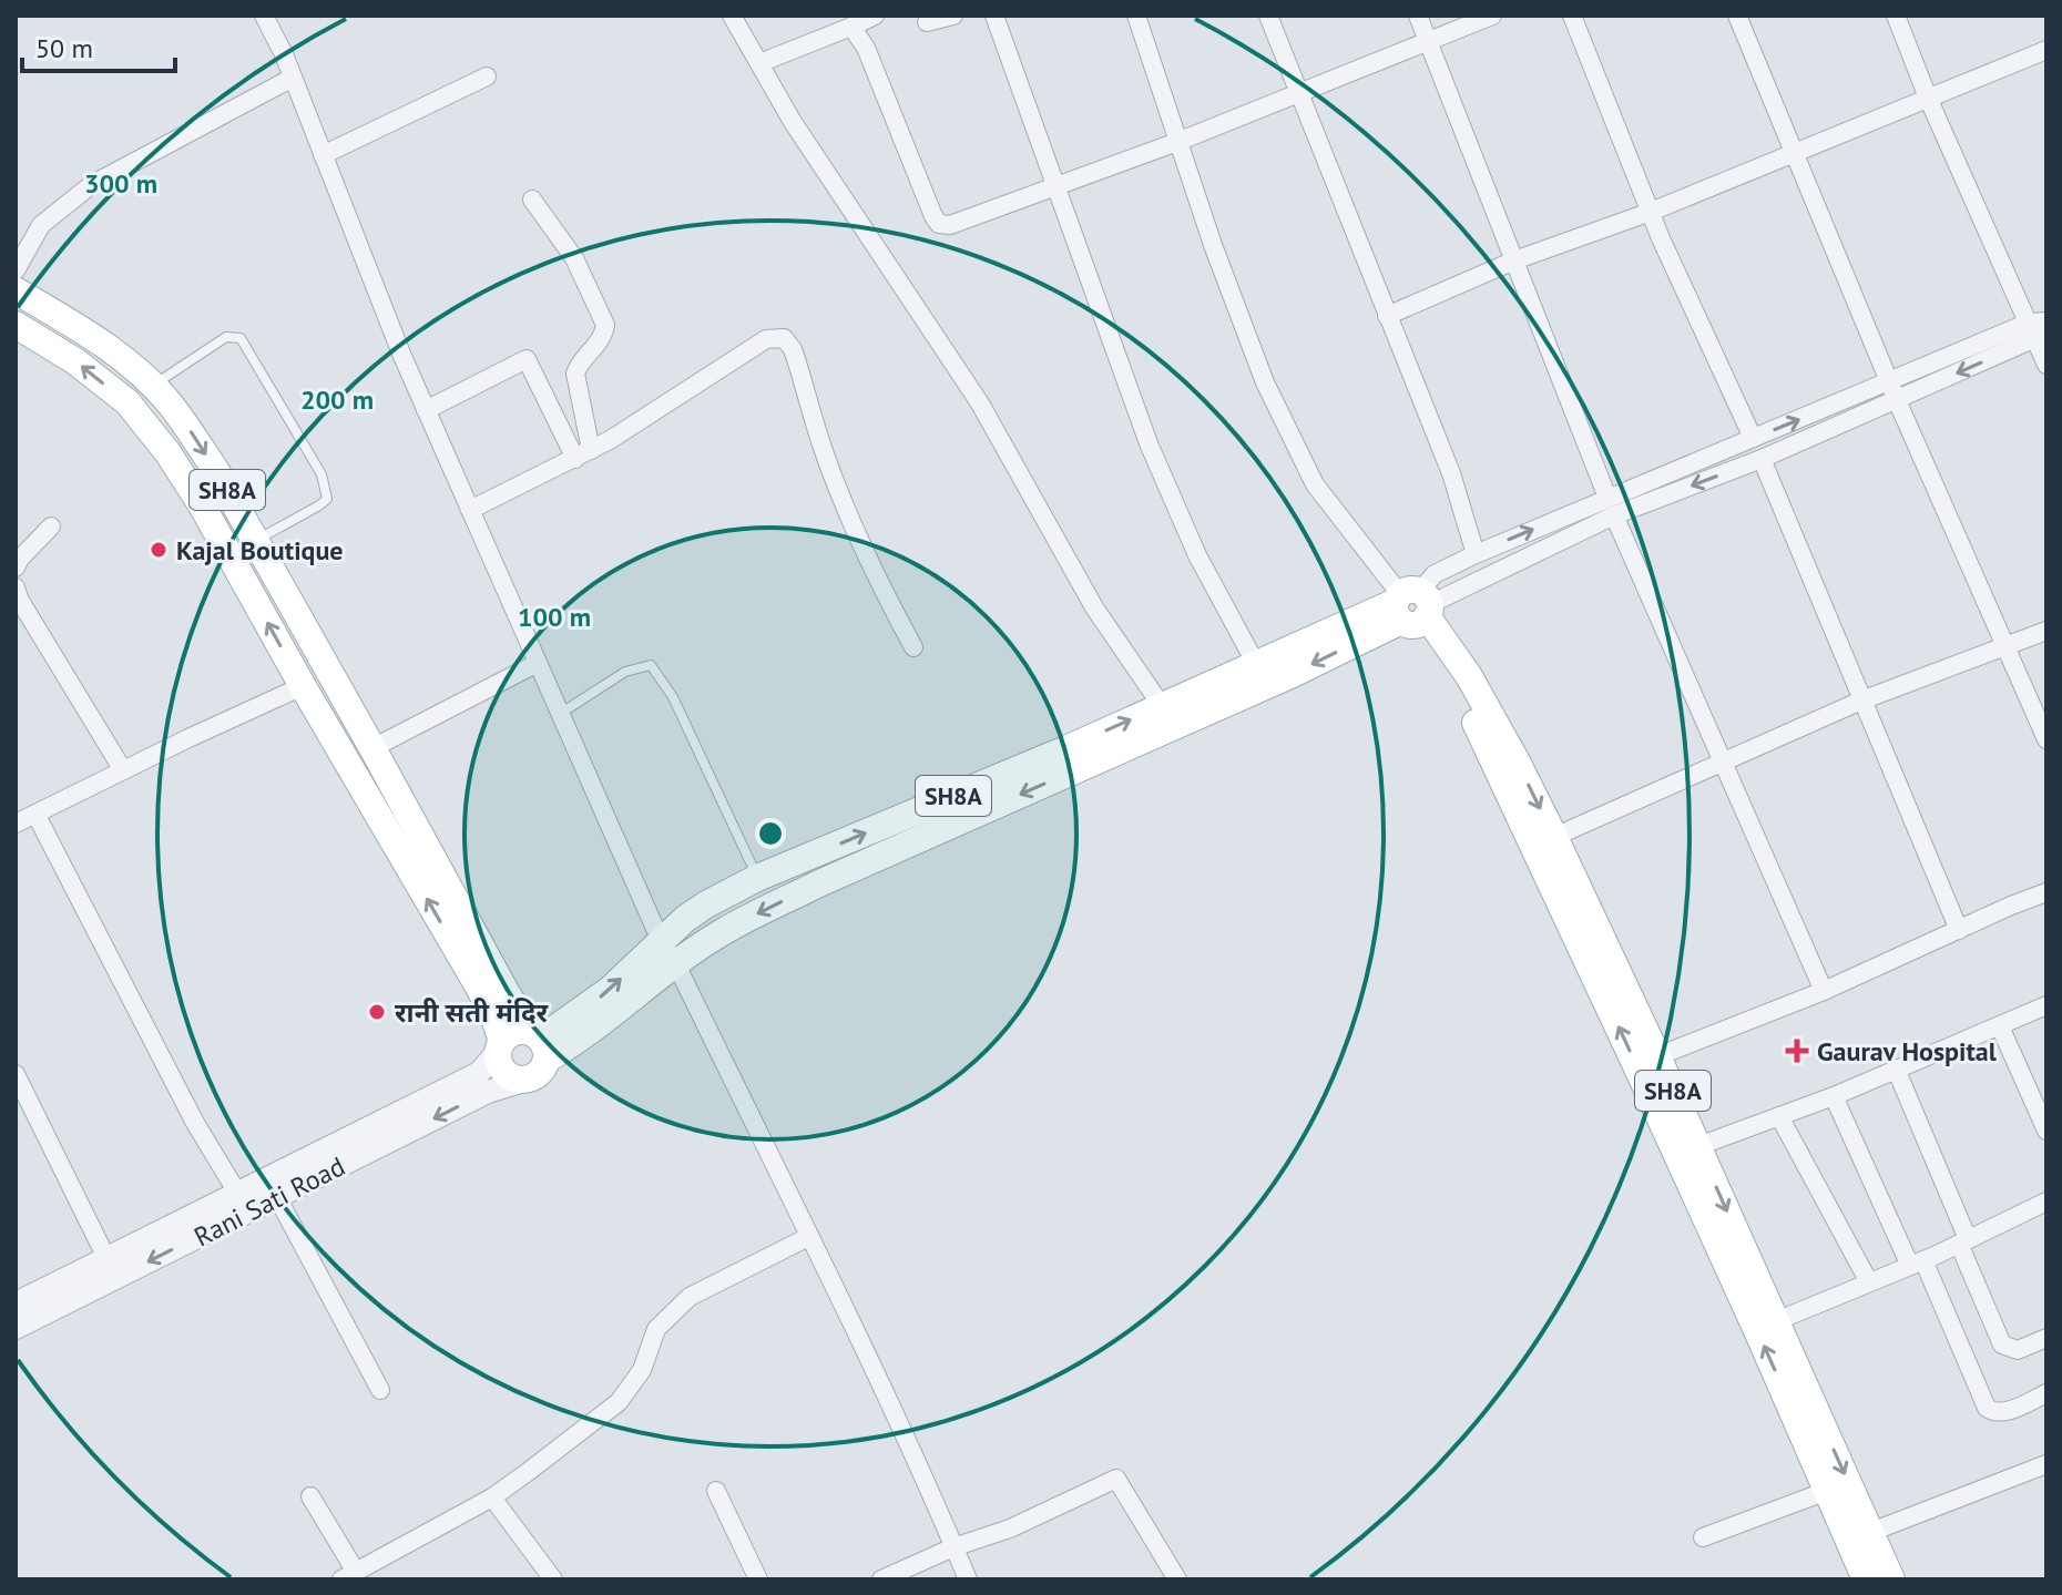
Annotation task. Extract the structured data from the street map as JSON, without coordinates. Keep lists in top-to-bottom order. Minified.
{"streets":{"main road":["SH8A"],"street":["Rani Sati Road"]},"crossings":[["SH8A","Rani Sati Road"]],"places":{"other":["Kajal Boutique","रानी सती मंदिर"],"health":["Gaurav Hospital"]},"scale_bar":"50 m","rings":["300 m","200 m","100 m"]}
